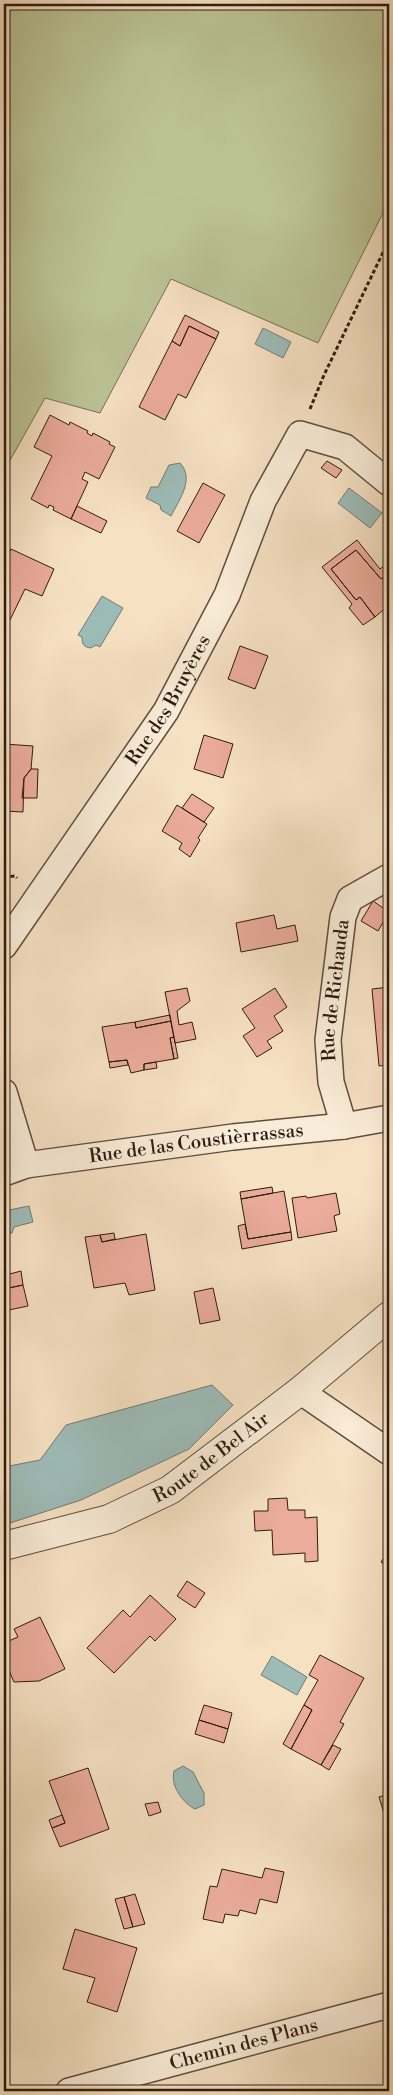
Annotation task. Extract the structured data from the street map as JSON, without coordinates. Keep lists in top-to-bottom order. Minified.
{"streets":{"street":["Rue des Bruyères","Rue de Richauda","Rue de las Coustièrrassas","Route de Bel Air","Chemin des Plans"]},"crossings":[["Rue de Richauda","Rue de las Coustièrrassas"]]}
